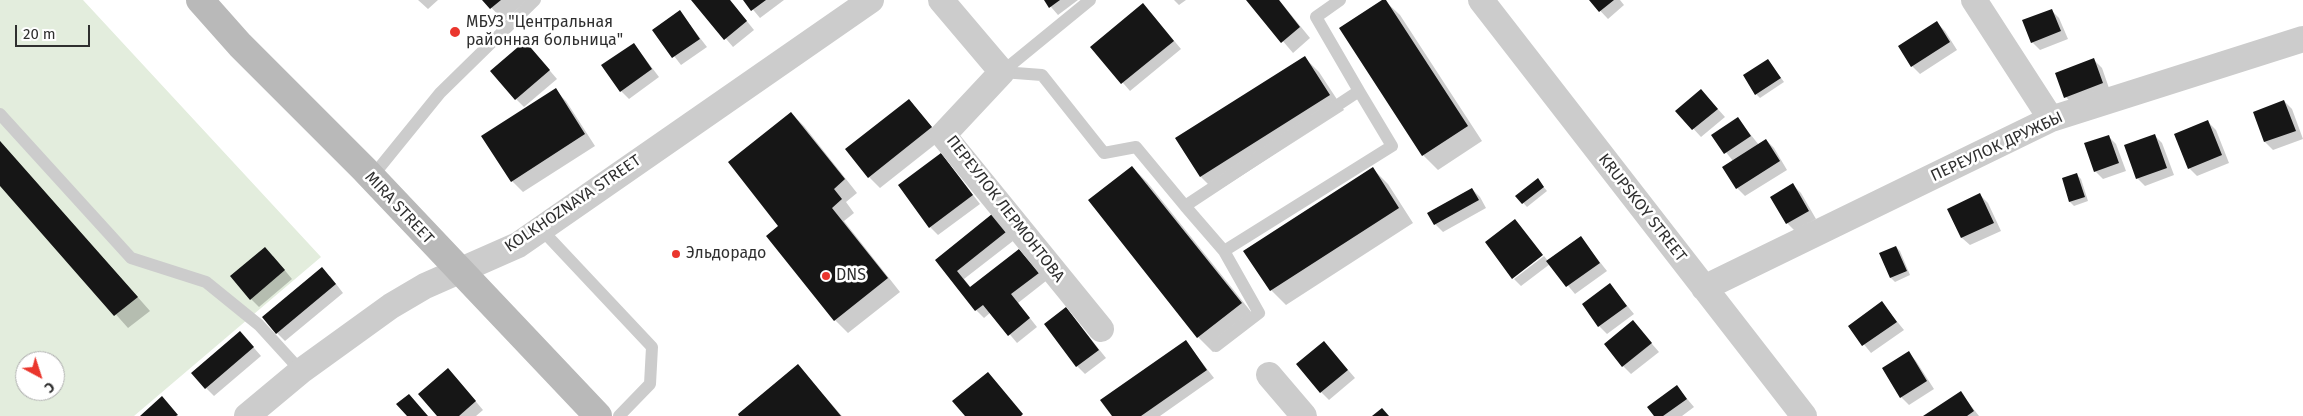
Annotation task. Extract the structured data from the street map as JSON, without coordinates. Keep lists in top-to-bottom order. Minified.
{"streets":{"main road":["MIRA STREET"],"street":["ПЕРЕУЛОК ДРУЖБЫ","KOLKHOZNAYA STREET","KRUPSKOY STREET","ПЕРЕУЛОК ЛЕРМОНТОВА"]},"crossings":[["ПЕРЕУЛОК ДРУЖБЫ","KRUPSKOY STREET"],["KOLKHOZNAYA STREET","MIRA STREET"]],"places":["МБУЗ \"Центральная районная больница\"","Эльдорадо","DNS"],"scale_bar":"20 m","north":"bottom right"}
